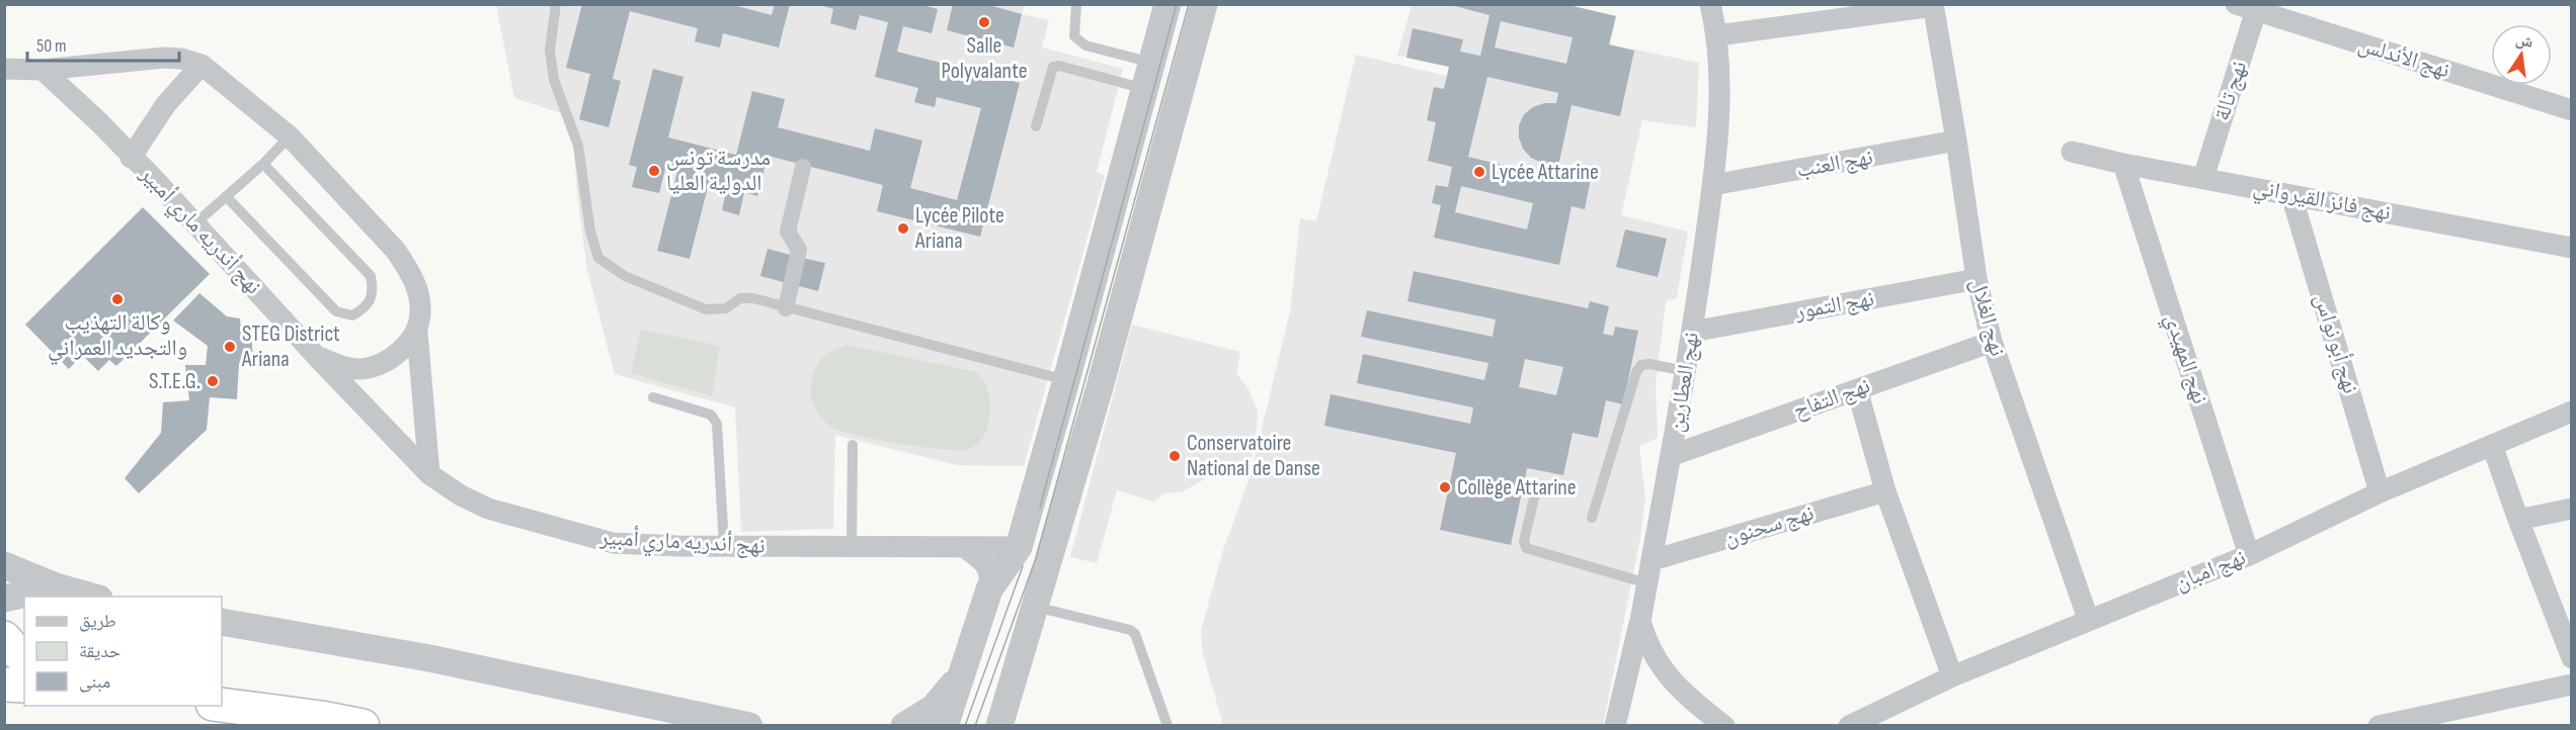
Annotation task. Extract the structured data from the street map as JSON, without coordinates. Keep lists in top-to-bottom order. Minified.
{"streets":{"street":["نهج الأندلس","نهج تالة","نهج العنب","نهج فائز القيرواني","نهج أندريه ماري أمبير","نهج التمور","نهج الغلال","نهج أبو نواس","نهج المهيدي","نهج العطارين","نهج التفاح","نهج سحنون","نهج امبان"]},"crossings":[["نهج الأندلس","نهج تالة"],["نهج تالة","نهج فائز القيرواني"],["نهج العنب","نهج الغلال"],["نهج العنب","نهج العطارين"],["نهج فائز القيرواني","نهج أبو نواس"],["نهج فائز القيرواني","نهج المهيدي"],["نهج التمور","نهج الغلال"],["نهج التمور","نهج العطارين"],["نهج الغلال","نهج التفاح"],["نهج الغلال","نهج امبان"],["نهج أبو نواس","نهج امبان"],["نهج المهيدي","نهج امبان"],["نهج العطارين","نهج التفاح"],["نهج العطارين","نهج سحنون"]],"places":["Salle Polyvalante","مدرسة تونس الدولية العليا","Lycée Attarine","Lycée Pilote Ariana","وكالة التهذيب والتجديد العمراني","STEG District Ariana","S.T.E.G.","Conservatoire National de Danse","Collège Attarine"],"legend":["طريق","حديقة","مبنى"],"scale_bar":"50 m","north":"top"}
